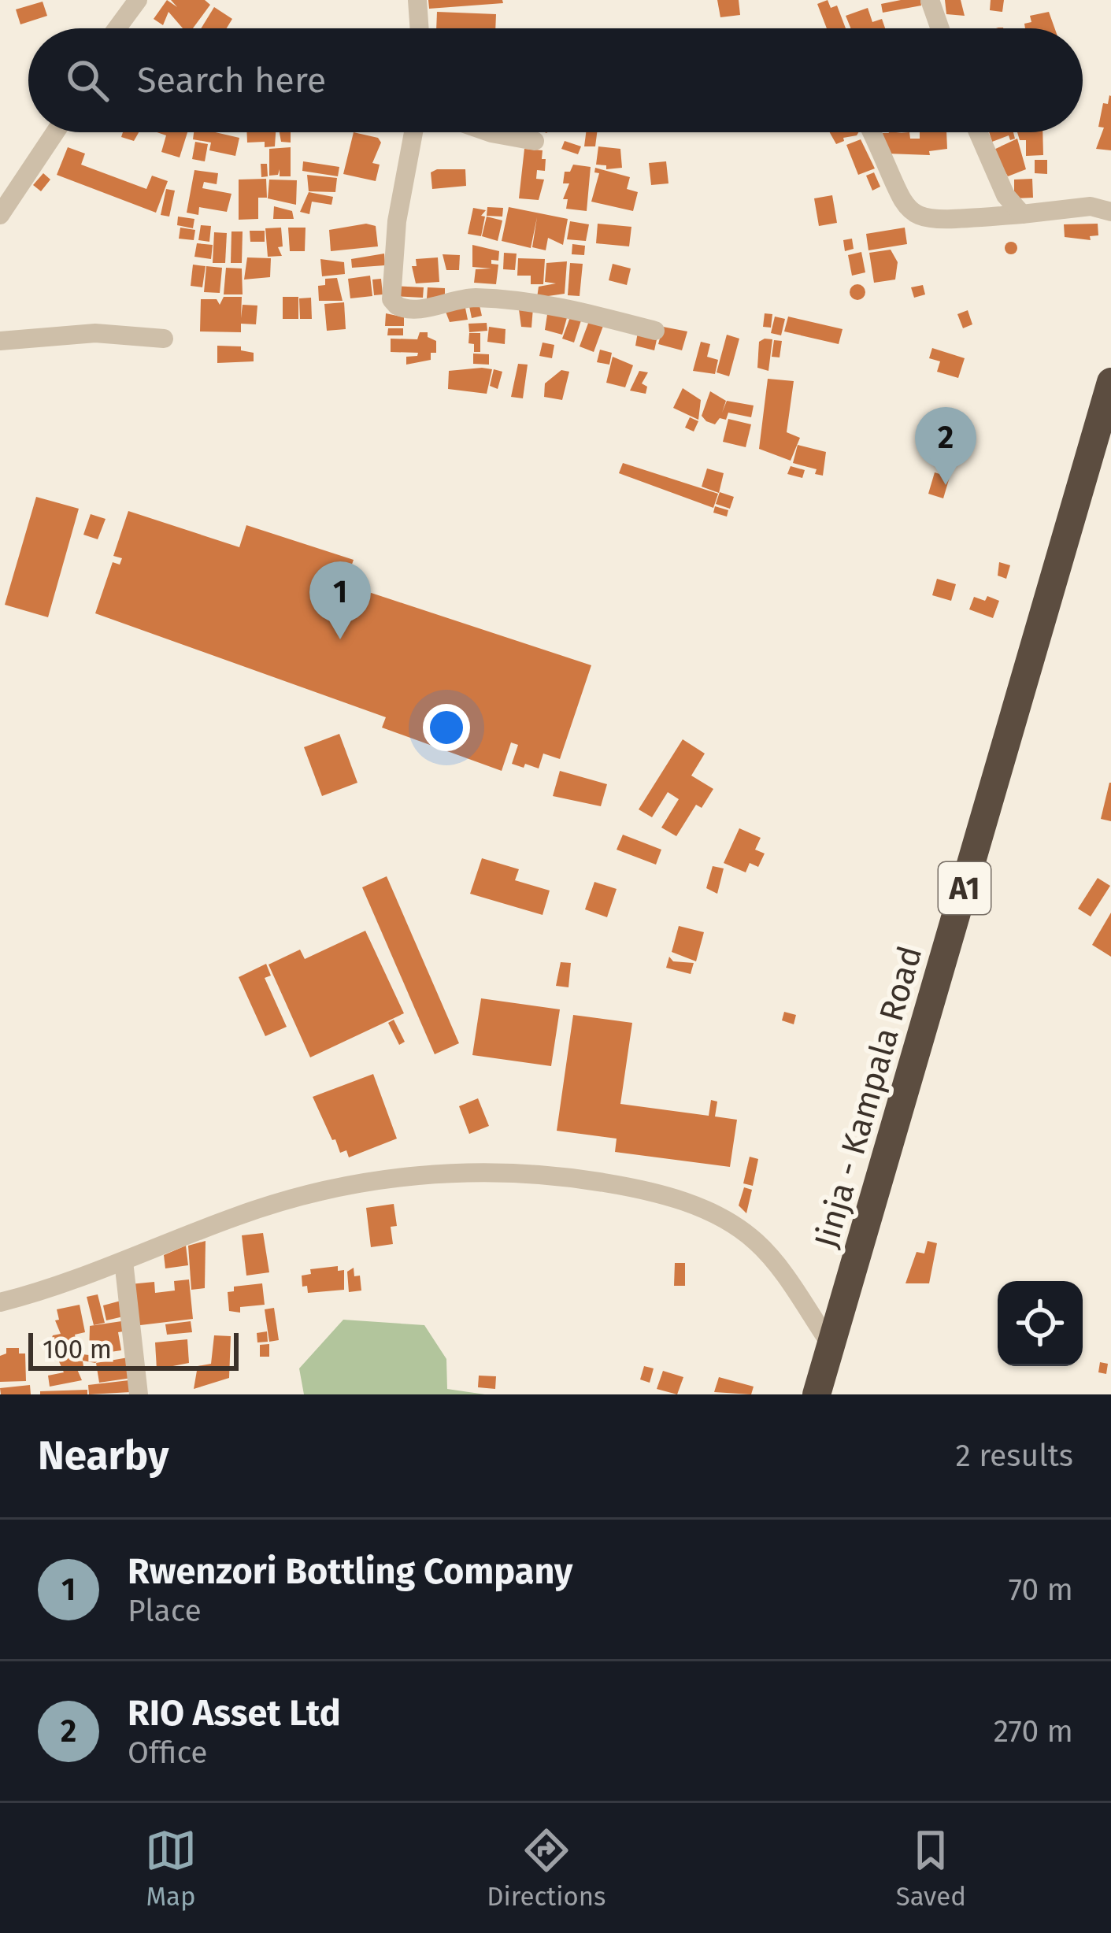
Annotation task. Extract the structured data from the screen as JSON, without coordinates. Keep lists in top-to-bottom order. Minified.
{"streets":{"highway":["A1","Jinja - Kampala Road"]},"scale_bar":"100 m","page":{"search":"Search here","pins":["2","1"],"scale":"100 m","heading":["Nearby","2 results"],"list":[{"mark":"1","name":"Rwenzori Bottling Company","note":"Place","value":"70 m"},{"mark":"2","name":"RIO Asset Ltd","note":"Office","value":"270 m"}],"nav":["Map","Directions","Saved"]}}
